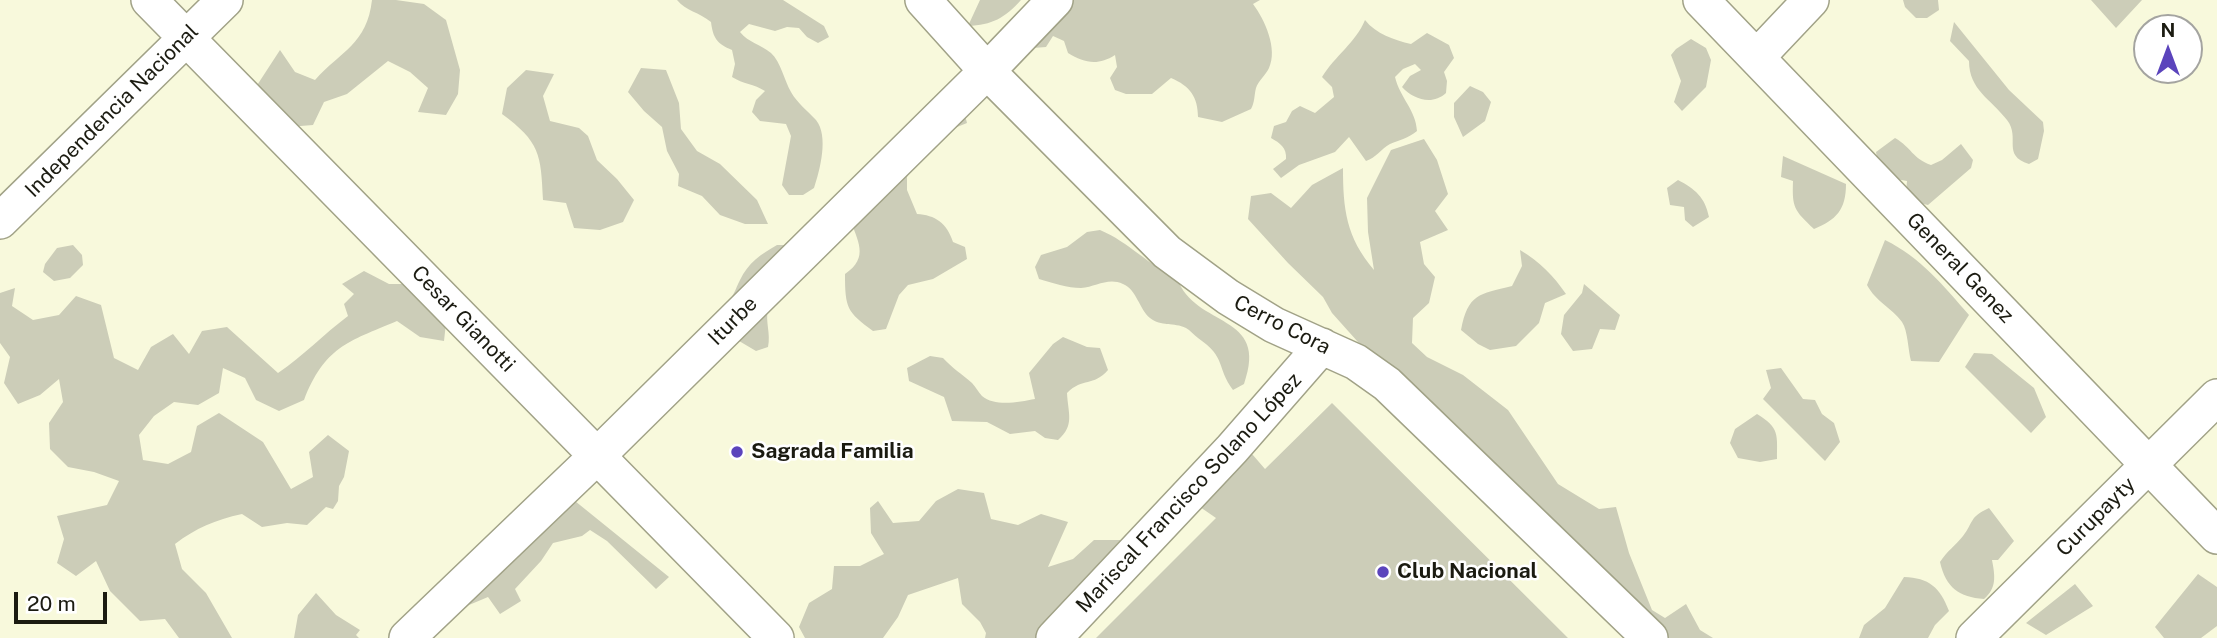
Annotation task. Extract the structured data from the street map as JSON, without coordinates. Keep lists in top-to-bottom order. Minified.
{"streets":{"street":["Independencia Nacional","General Genez","Cesar Gianotti","Iturbe","Cerro Cora","Mariscal Francisco Solano López","Curupayty"]},"crossings":[["Independencia Nacional","Cesar Gianotti"],["General Genez","Curupayty"],["Cesar Gianotti","Iturbe"],["Iturbe","Cerro Cora"],["Cerro Cora","Mariscal Francisco Solano López"]],"places":["Sagrada Familia","Club Nacional"],"scale_bar":"20 m","north":"top"}
